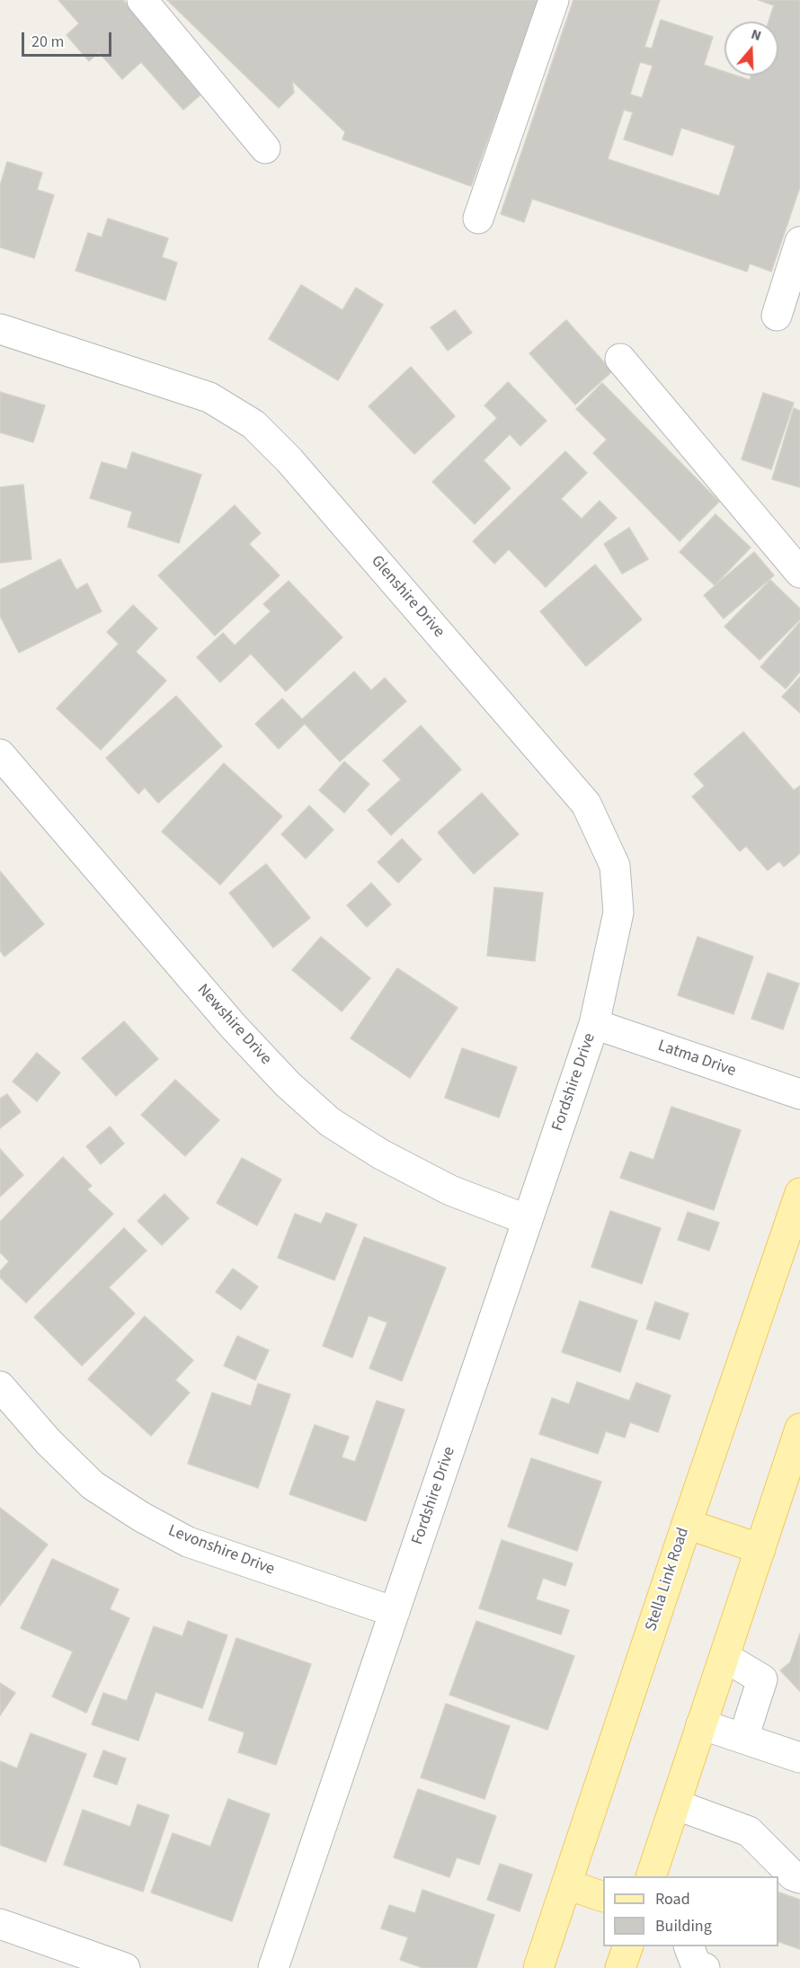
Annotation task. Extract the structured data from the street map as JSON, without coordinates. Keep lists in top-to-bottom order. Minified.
{"streets":{"main road":["Stella Link Road"],"street":["Glenshire Drive","Newshire Drive","Latma Drive","Fordshire Drive","Levonshire Drive"]},"crossings":[["Glenshire Drive","Latma Drive"],["Glenshire Drive","Fordshire Drive"],["Newshire Drive","Fordshire Drive"],["Latma Drive","Fordshire Drive"],["Fordshire Drive","Levonshire Drive"]],"legend":["Road","Building"],"scale_bar":"20 m","north":"top"}
